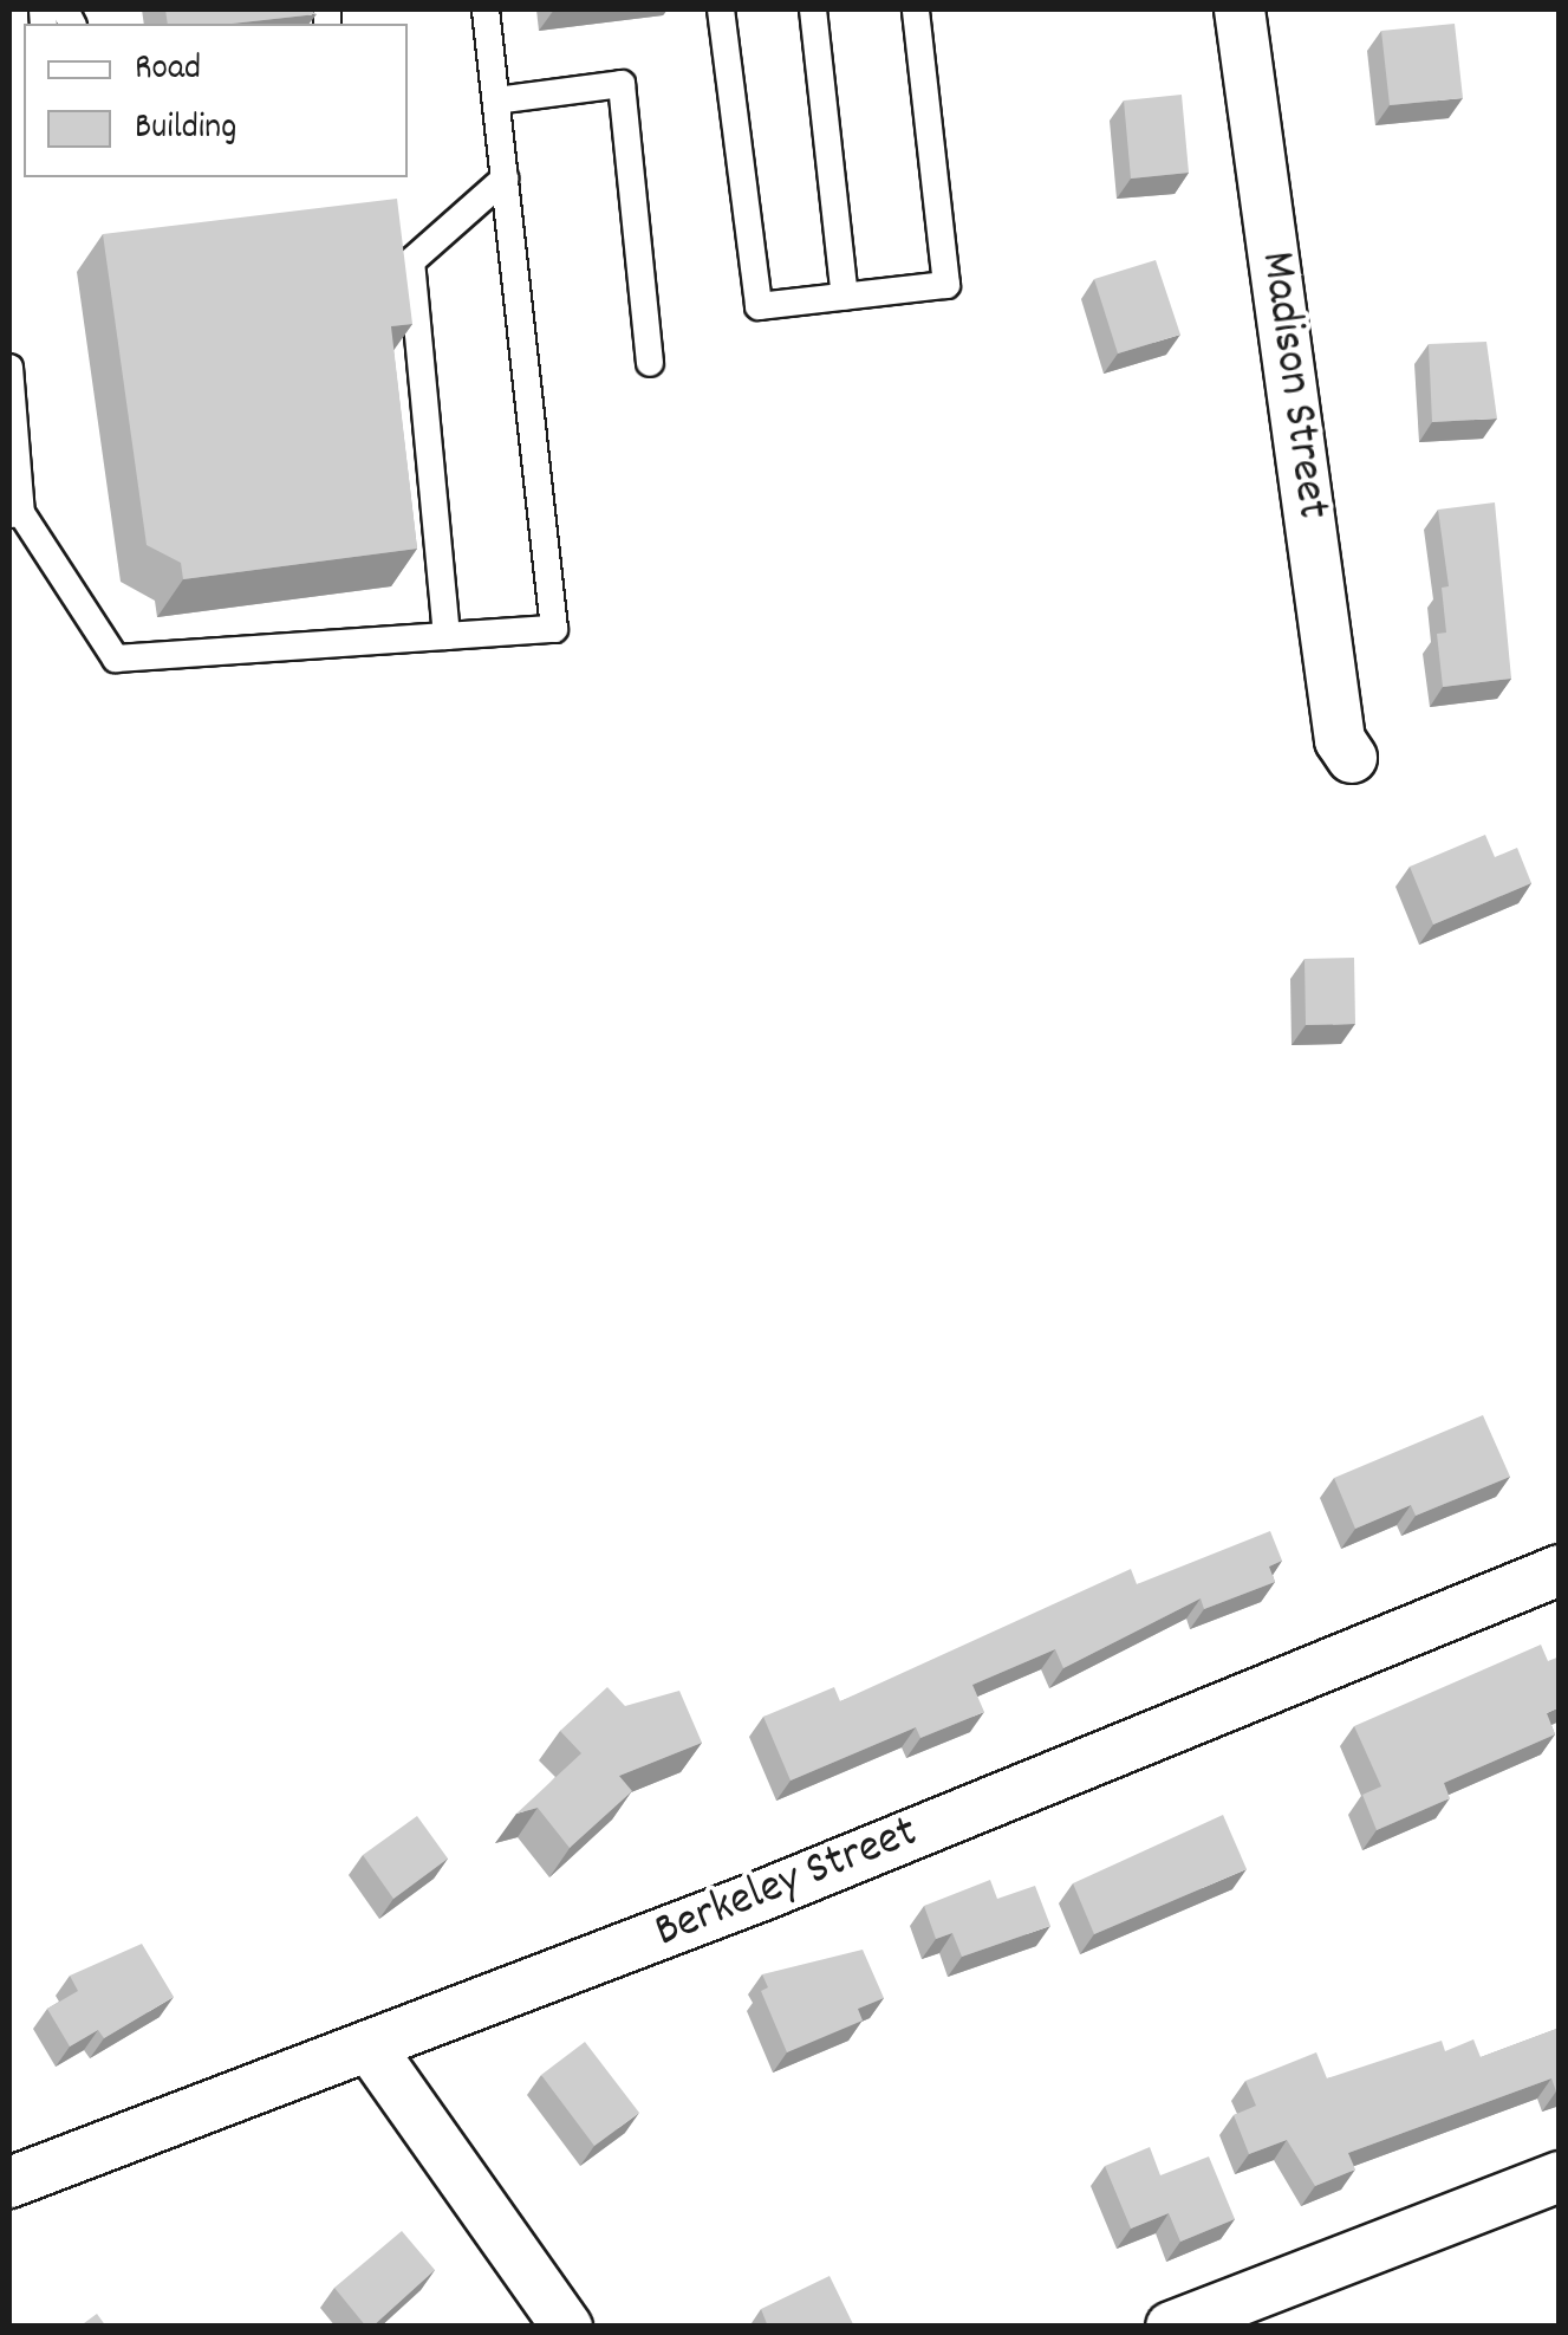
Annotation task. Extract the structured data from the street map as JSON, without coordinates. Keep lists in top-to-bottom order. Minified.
{"streets":{"street":["Madison Street","Berkeley Street"]},"legend":["Road","Building"]}
